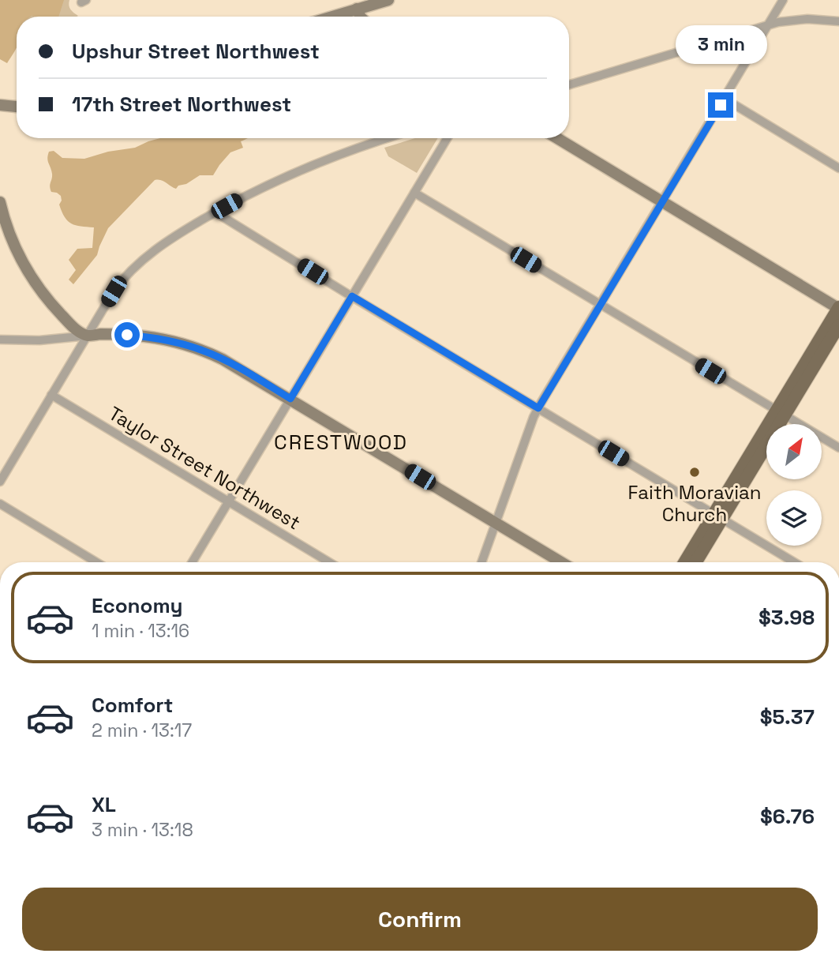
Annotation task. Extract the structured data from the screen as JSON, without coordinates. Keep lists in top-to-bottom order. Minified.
{"streets":{"street":["Taylor Street Northwest"]},"districts":["CRESTWOOD"],"places":["Faith Moravian Church"],"north":"top right","page":{"banner":["Upshur Street Northwest","17th Street Northwest"],"bubble":"3 min","list":[{"name":"Economy","note":"1 min · 13:16","value":"$3.98"},{"name":"Comfort","note":"2 min · 13:17","value":"$5.37"},{"name":"XL","note":"3 min · 13:18","value":"$6.76"}],"buttons":"Confirm"}}
